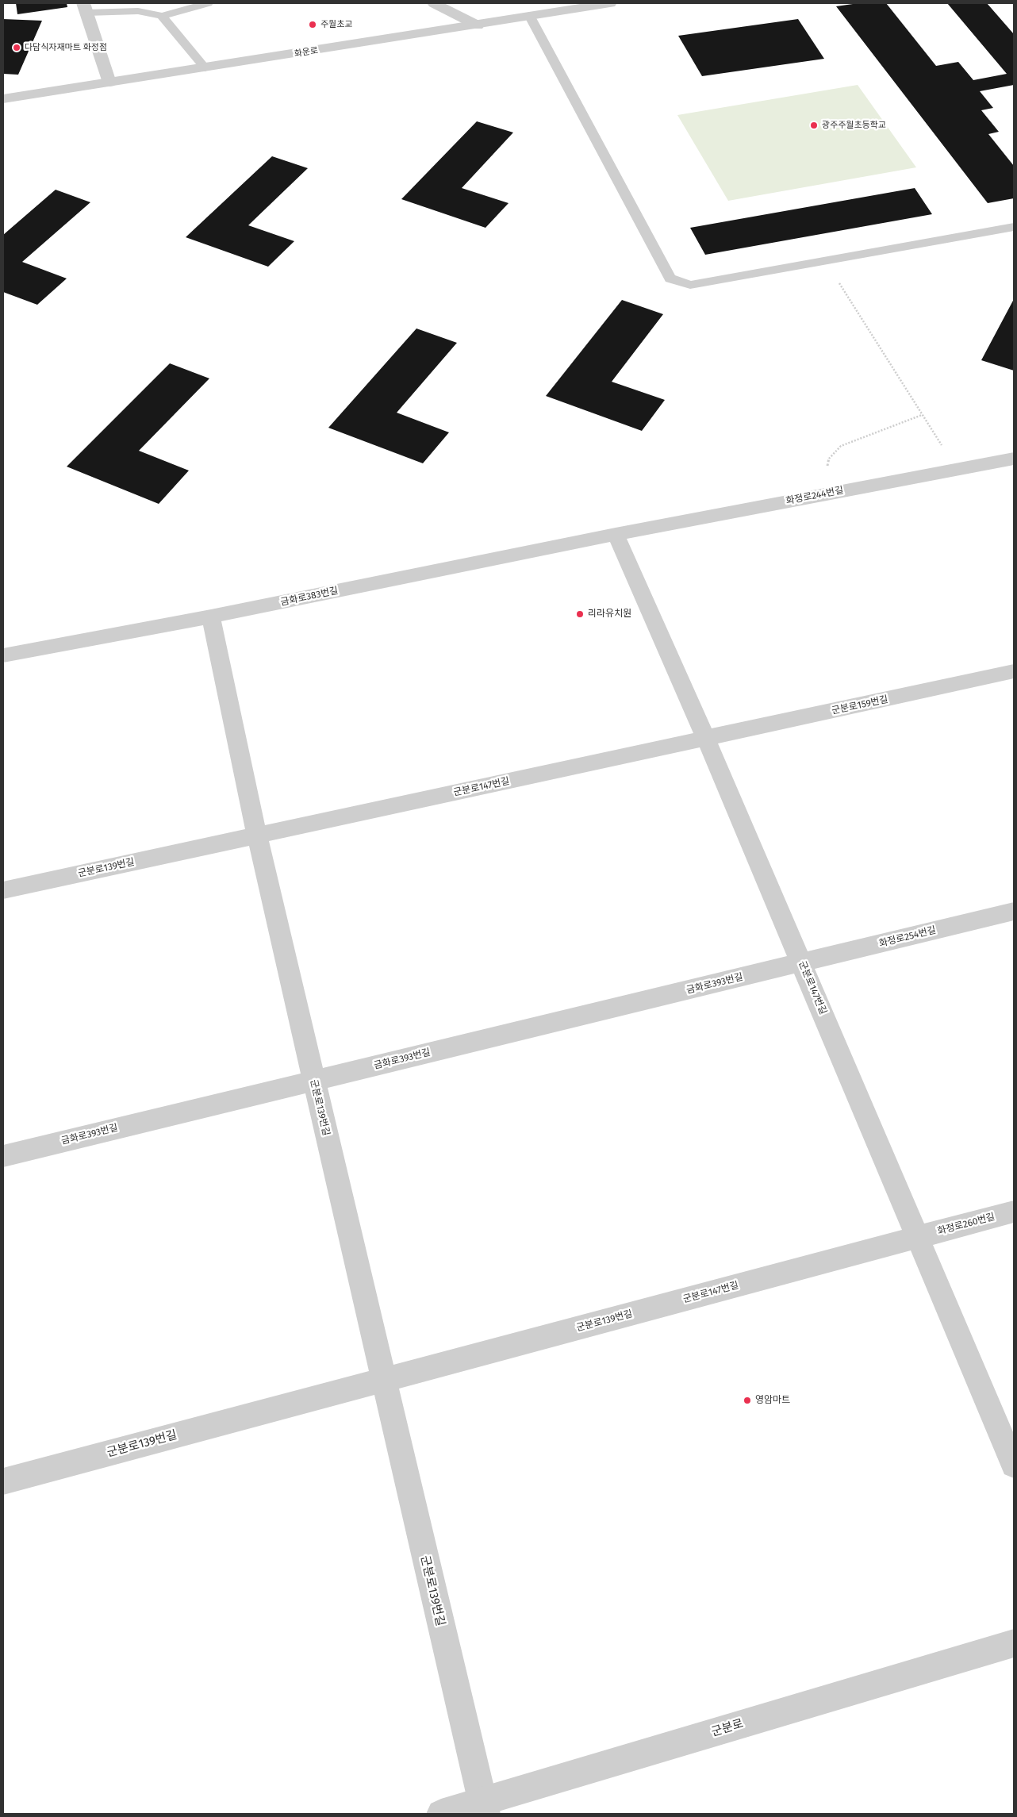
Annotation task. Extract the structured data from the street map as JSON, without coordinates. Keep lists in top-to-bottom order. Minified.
{"streets":{"street":["화운로","화정로244번길","금화로383번길","군분로159번길","군분로147번길","군분로139번길","화정로254번길","금화로393번길","화정로260번길","군분로"]},"crossings":[["화정로244번길","금화로383번길"],["화정로244번길","군분로147번길"],["금화로383번길","군분로147번길"],["금화로383번길","군분로139번길"],["군분로159번길","군분로147번길"],["군분로147번길","군분로139번길"],["군분로147번길","화정로254번길"],["군분로147번길","금화로393번길"],["군분로147번길","화정로260번길"],["군분로139번길","금화로393번길"],["군분로139번길","군분로"],["화정로254번길","금화로393번길"]],"places":["주월초교","다담식자재마트 화정점","광주주월초등학교","리라유치원","영암마트"]}
